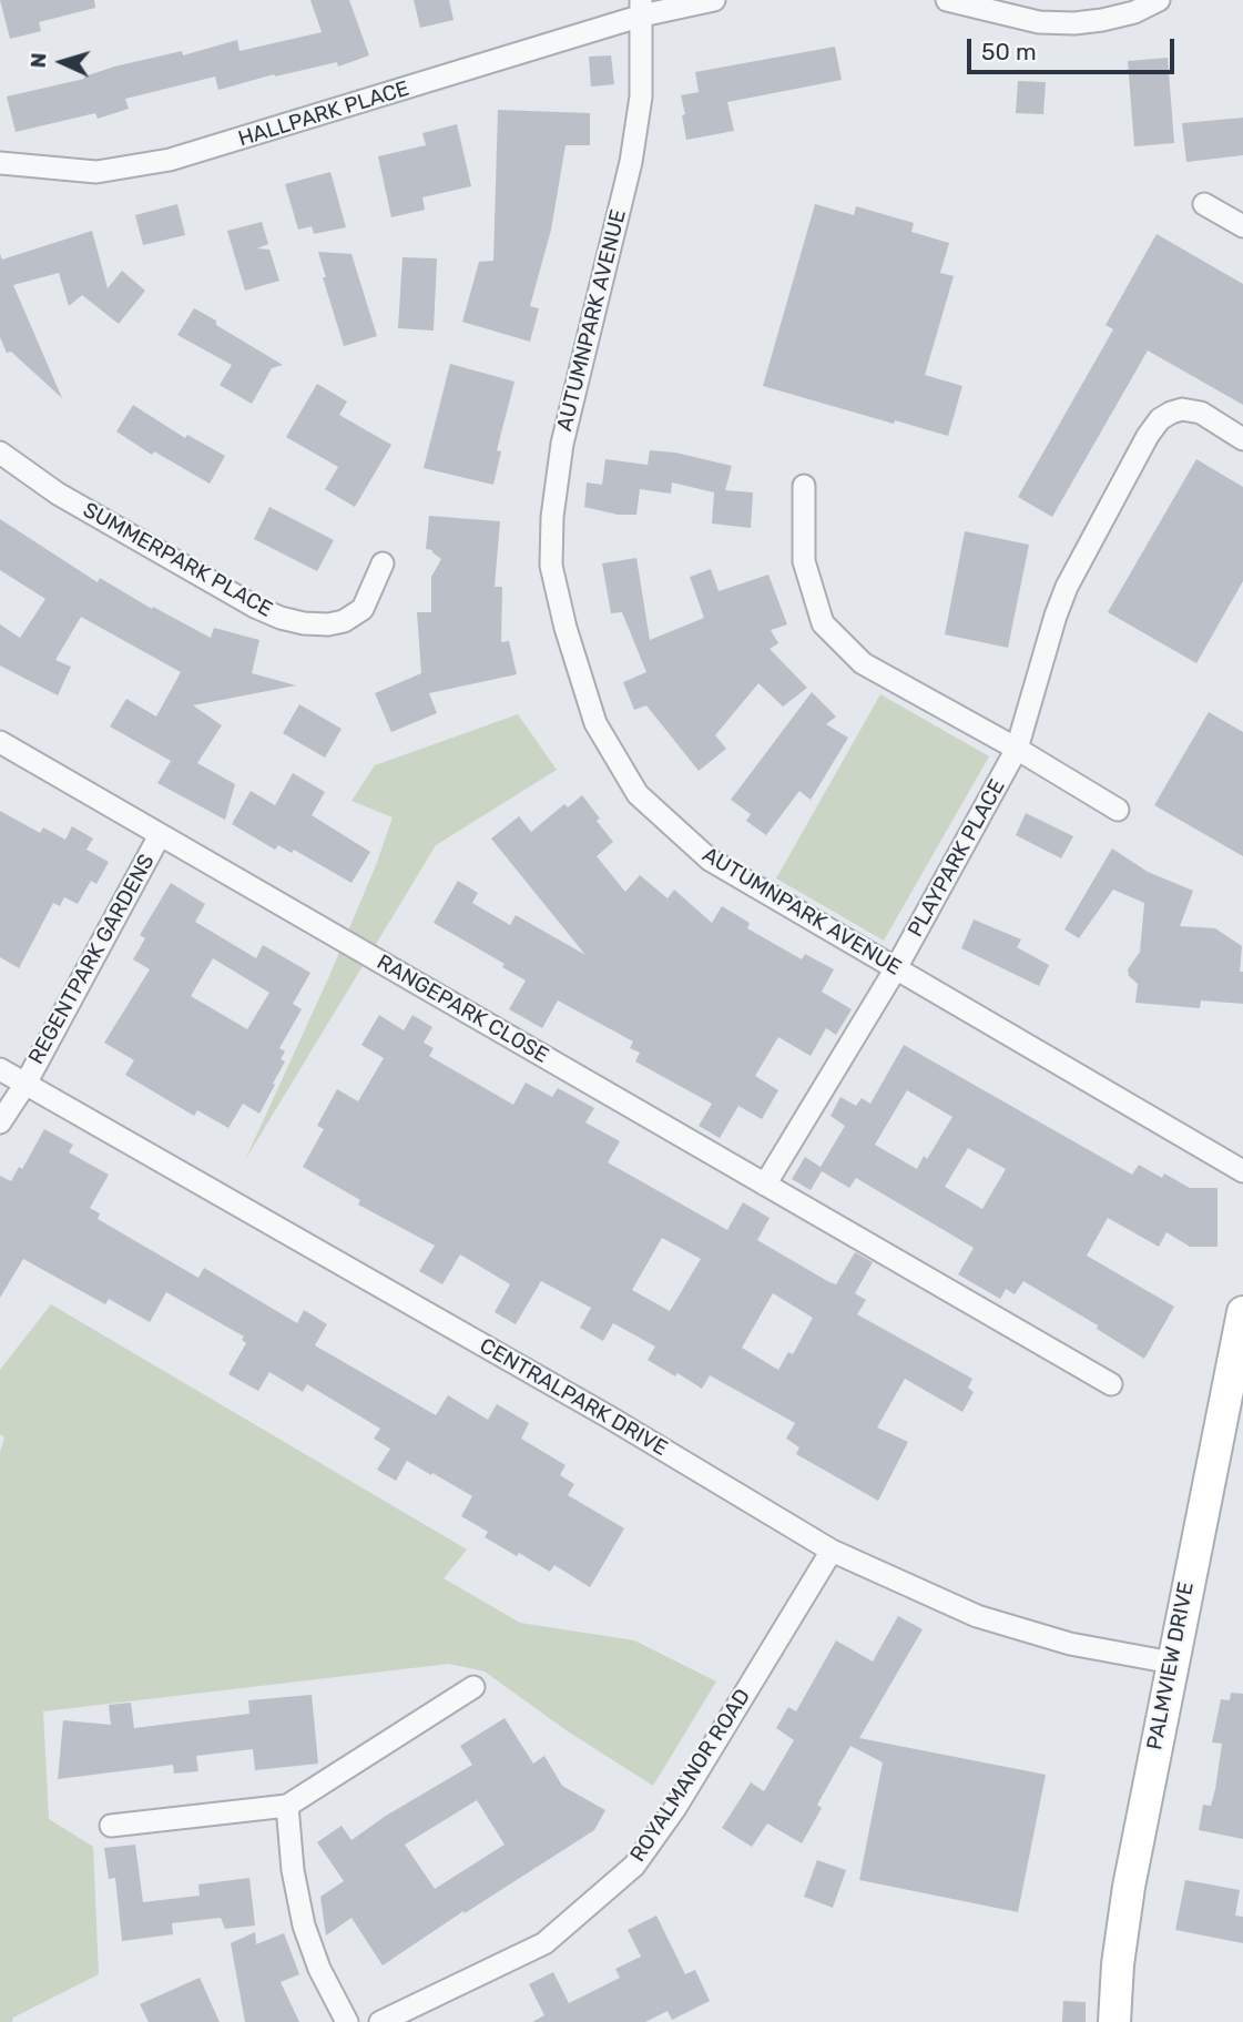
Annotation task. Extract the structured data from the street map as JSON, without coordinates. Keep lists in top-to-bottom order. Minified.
{"streets":{"street":["HALLPARK PLACE","AUTUMNPARK AVENUE","SUMMERPARK PLACE","PLAYPARK PLACE","REGENTPARK GARDENS","RANGEPARK CLOSE","CENTRALPARK DRIVE","PALMVIEW DRIVE","ROYALMANOR ROAD"]},"crossings":[["HALLPARK PLACE","AUTUMNPARK AVENUE"],["AUTUMNPARK AVENUE","PLAYPARK PLACE"],["REGENTPARK GARDENS","RANGEPARK CLOSE"],["REGENTPARK GARDENS","CENTRALPARK DRIVE"],["CENTRALPARK DRIVE","PALMVIEW DRIVE"],["CENTRALPARK DRIVE","ROYALMANOR ROAD"]],"scale_bar":"50 m","north":"left"}
